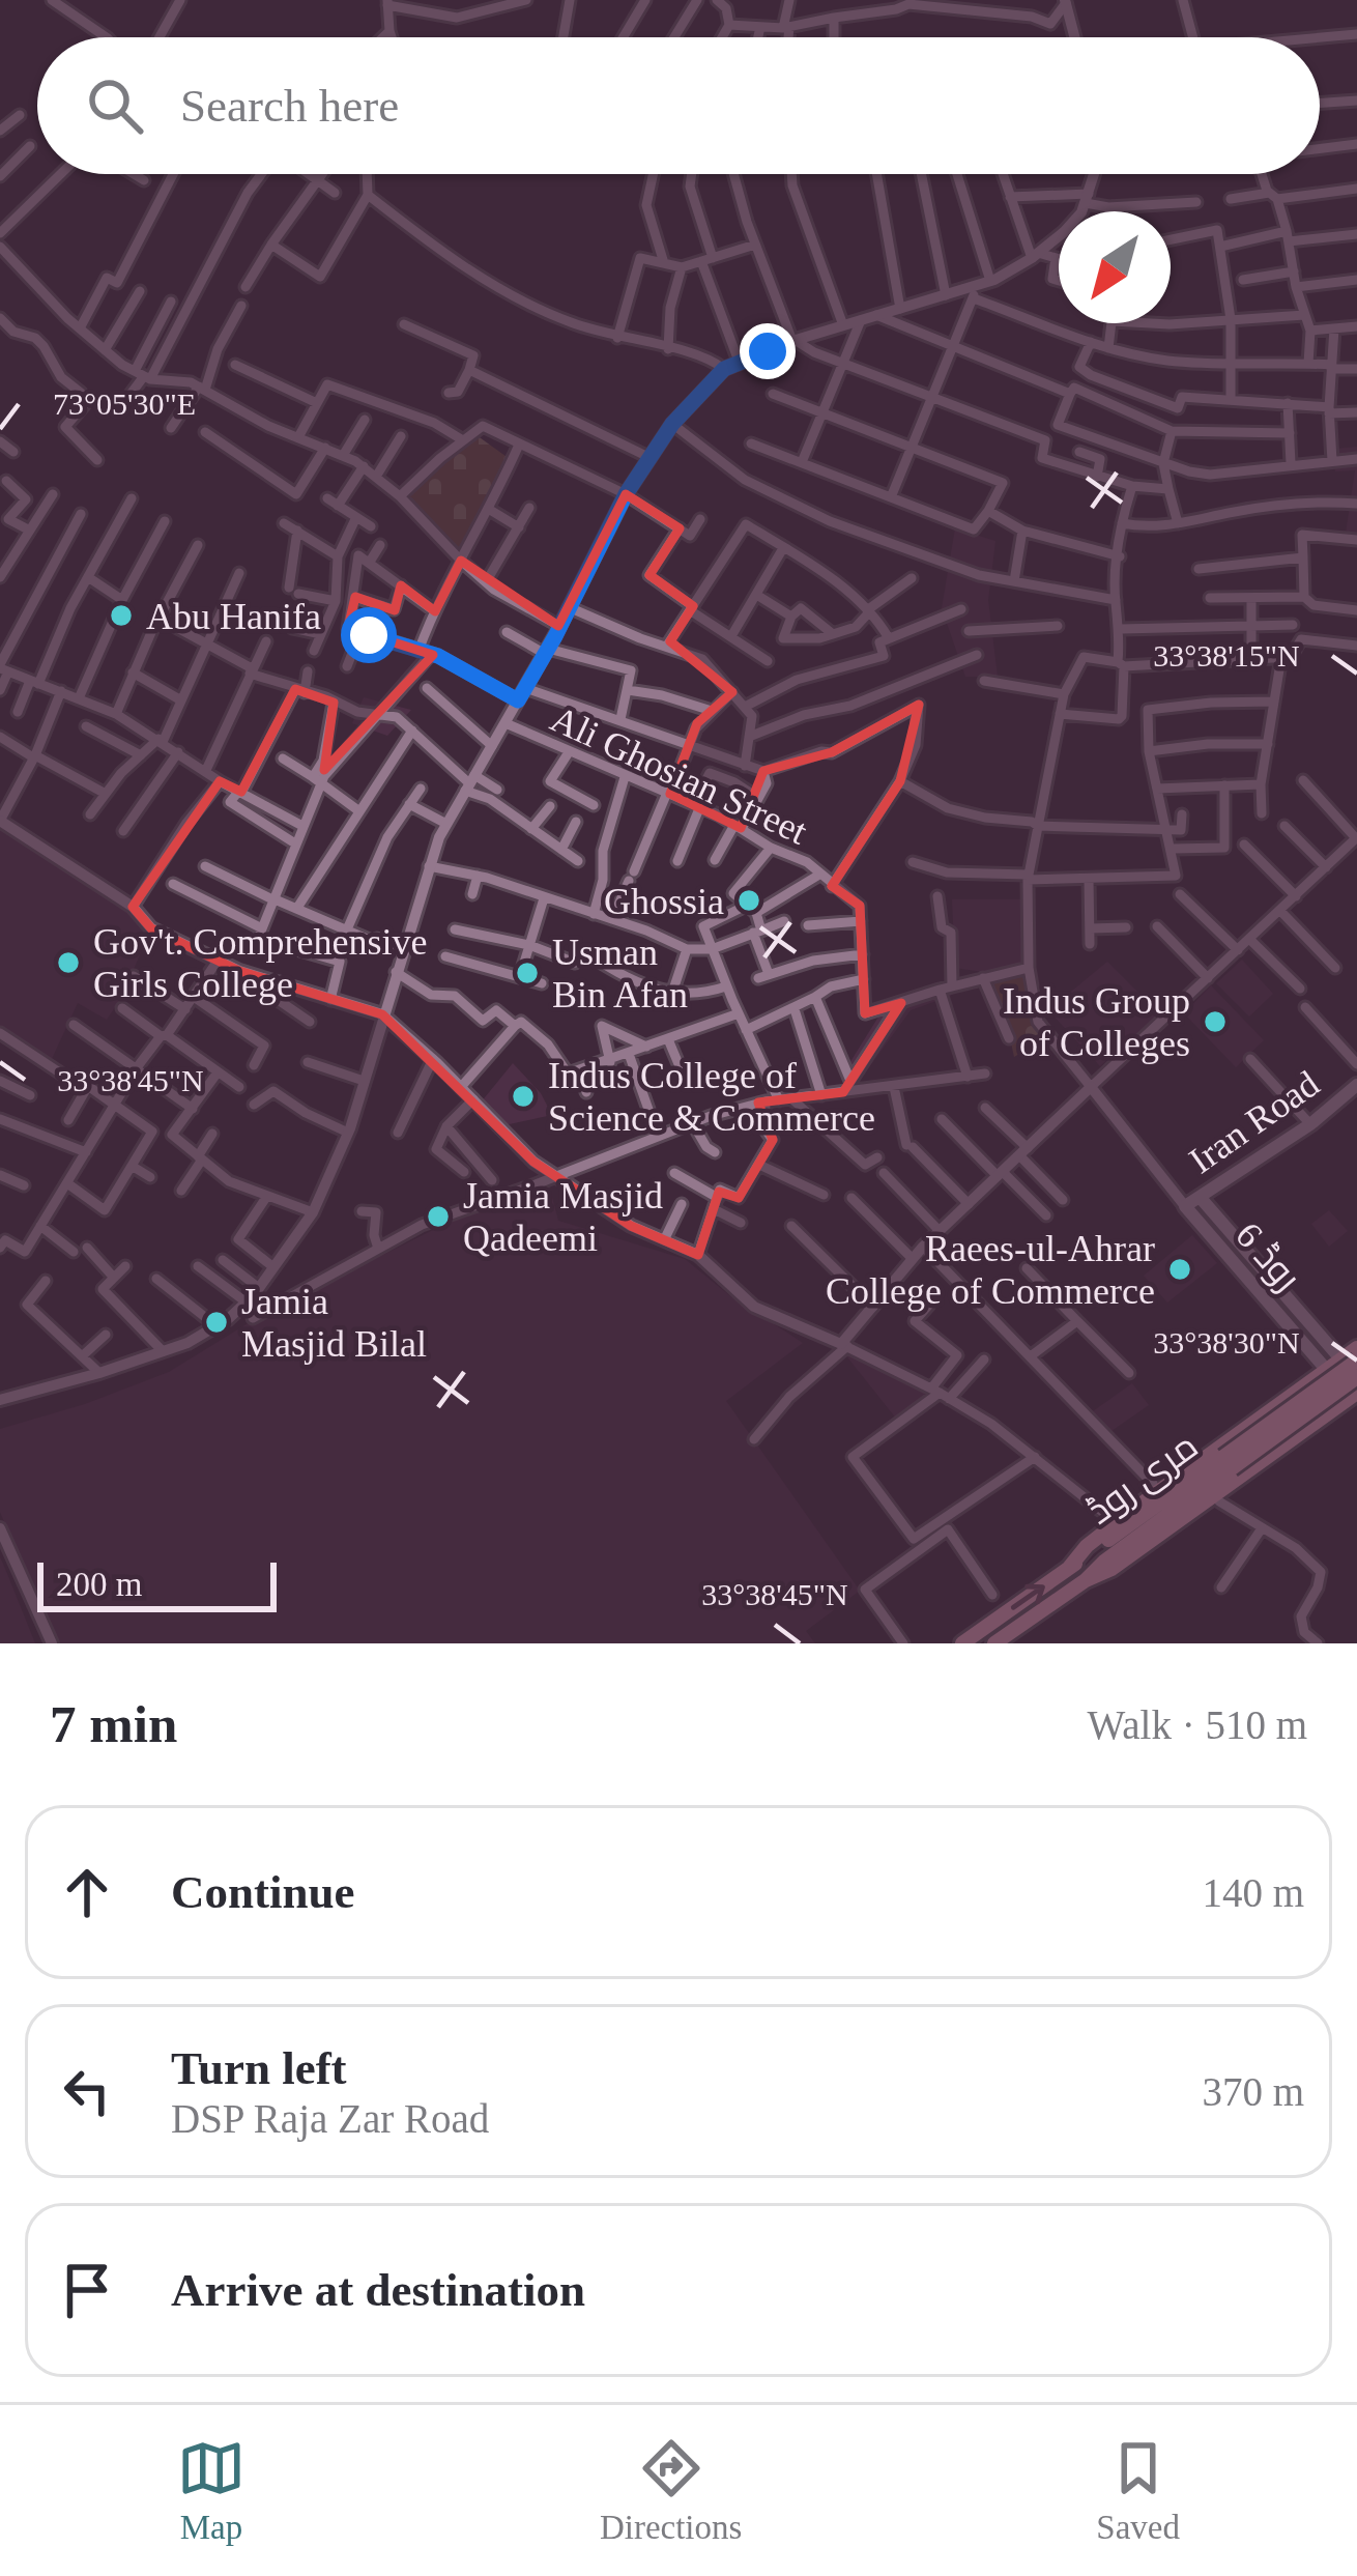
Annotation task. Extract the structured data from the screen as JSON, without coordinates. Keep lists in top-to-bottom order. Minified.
{"streets":{"main road":["Iran Road","روڈ 6","مری روڈ"],"street":["Ali Ghosian Street"]},"crossings":[["Iran Road","روڈ 6"],["روڈ 6","مری روڈ"]],"places":["Abu Hanifa","Ghossia","Gov't. Comprehensive Girls College","Usman Bin Afan","Indus Group of Colleges","Indus College of Science & Commerce","Jamia Masjid Qadeemi","Raees-ul-Ahrar College of Commerce","Jamia Masjid Bilal"],"scale_bar":"200 m","north":"bottom left","page":{"search":"Search here","scale":"200 m","heading":["7 min","Walk · 510 m"],"list":[["Continue","140 m"],["Turn left","DSP Raja Zar Road","370 m"],"Arrive at destination"],"nav":["Map","Directions","Saved"]},"coordinates":["73°05'30\"E","33°38'15\"N","33°38'45\"N","33°38'30\"N"]}
